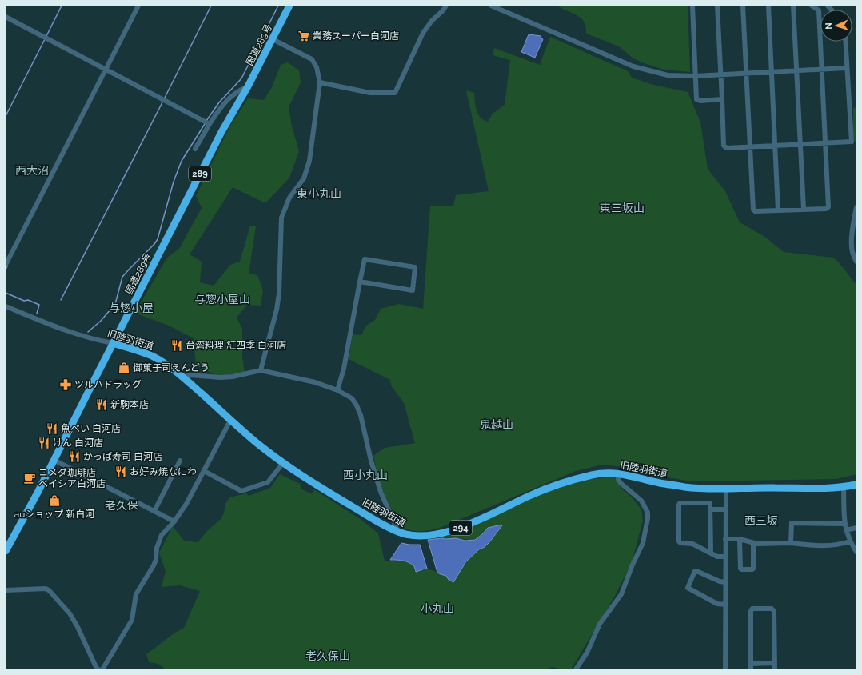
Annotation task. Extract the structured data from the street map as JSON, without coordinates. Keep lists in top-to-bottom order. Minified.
{"streets":{"highway":["国道289号","289","旧陸羽街道","294"]},"crossings":[["国道289号","旧陸羽街道"]],"districts":["西大沼","東小丸山","東三坂山","与惣小屋山","与惣小屋","鬼越山","西小丸山","老久保","西三坂","小丸山","老久保山"],"places":{"supermarket":["業務スーパー白河店"],"restaurant":["台湾料理 紅四季 白河店","新駒本店","魚べい 白河店","けん 白河店","かっぱ寿司 白河店","お好み焼なにわ"],"shop":["御菓子司えんどう","auショップ 新白河"],"pharmacy":["ツルハドラッグ"],"cafe":["コメダ珈琲店 ベイシア白河店"]},"north":"left"}
